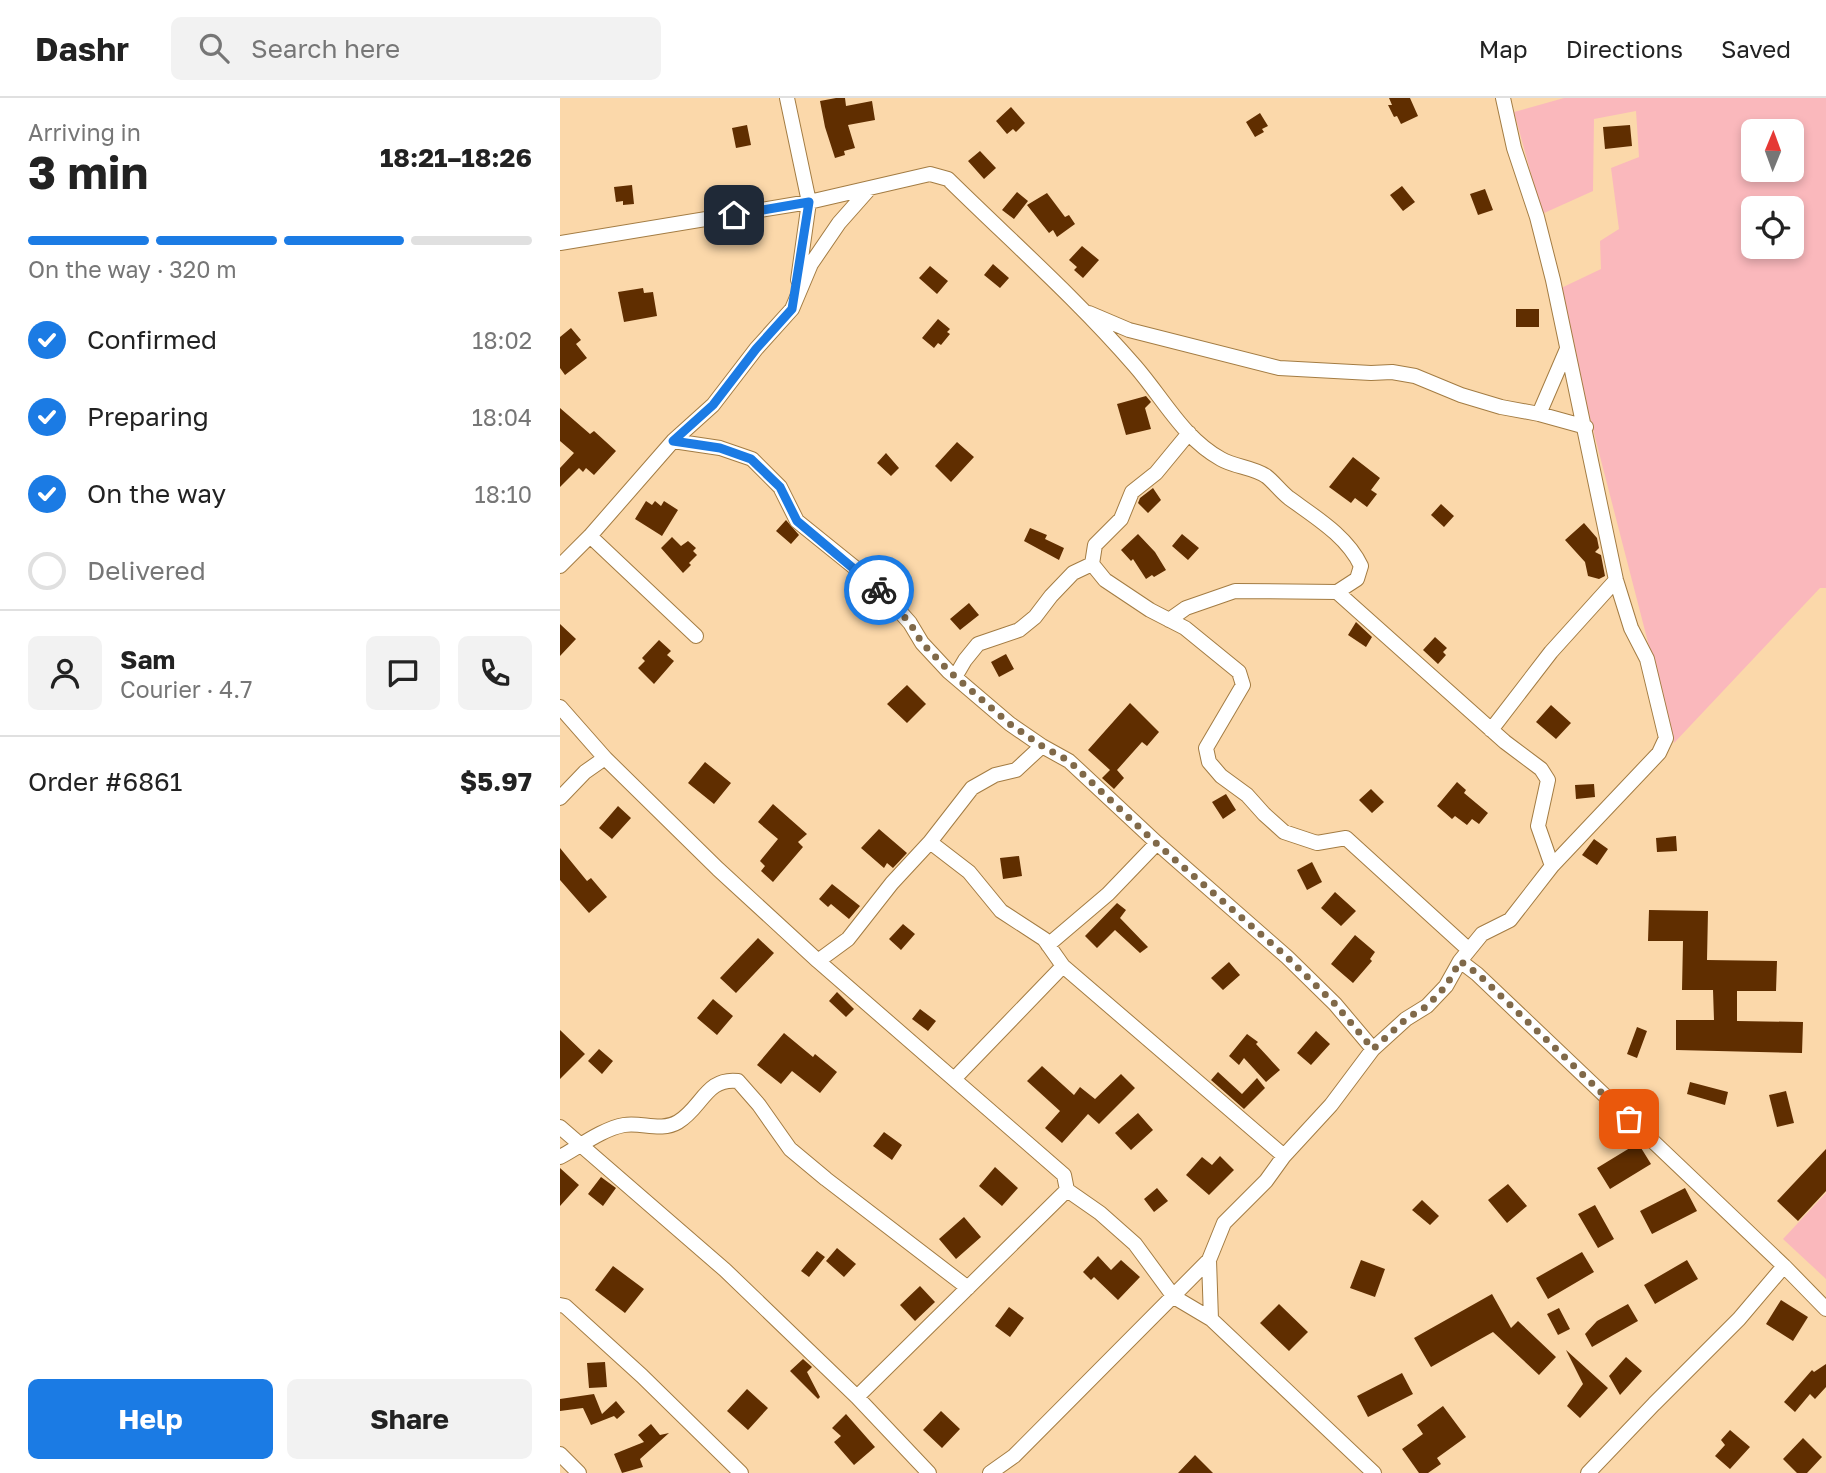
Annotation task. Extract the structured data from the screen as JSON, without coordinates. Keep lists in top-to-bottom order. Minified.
{"north":"top","page":{"header":"Dashr","search":"Search here","nav":["Map","Directions","Saved"],"heading":["3 min","Arriving in","18:21–18:26"],"panel":["Sam","Courier · 4.7","Order #6861","$5.97"],"bar":"On the way · 320 m","list":[["Confirmed","18:02"],["Preparing","18:04"],["On the way","18:10"],"Delivered"],"buttons":["Help","Share"]}}
